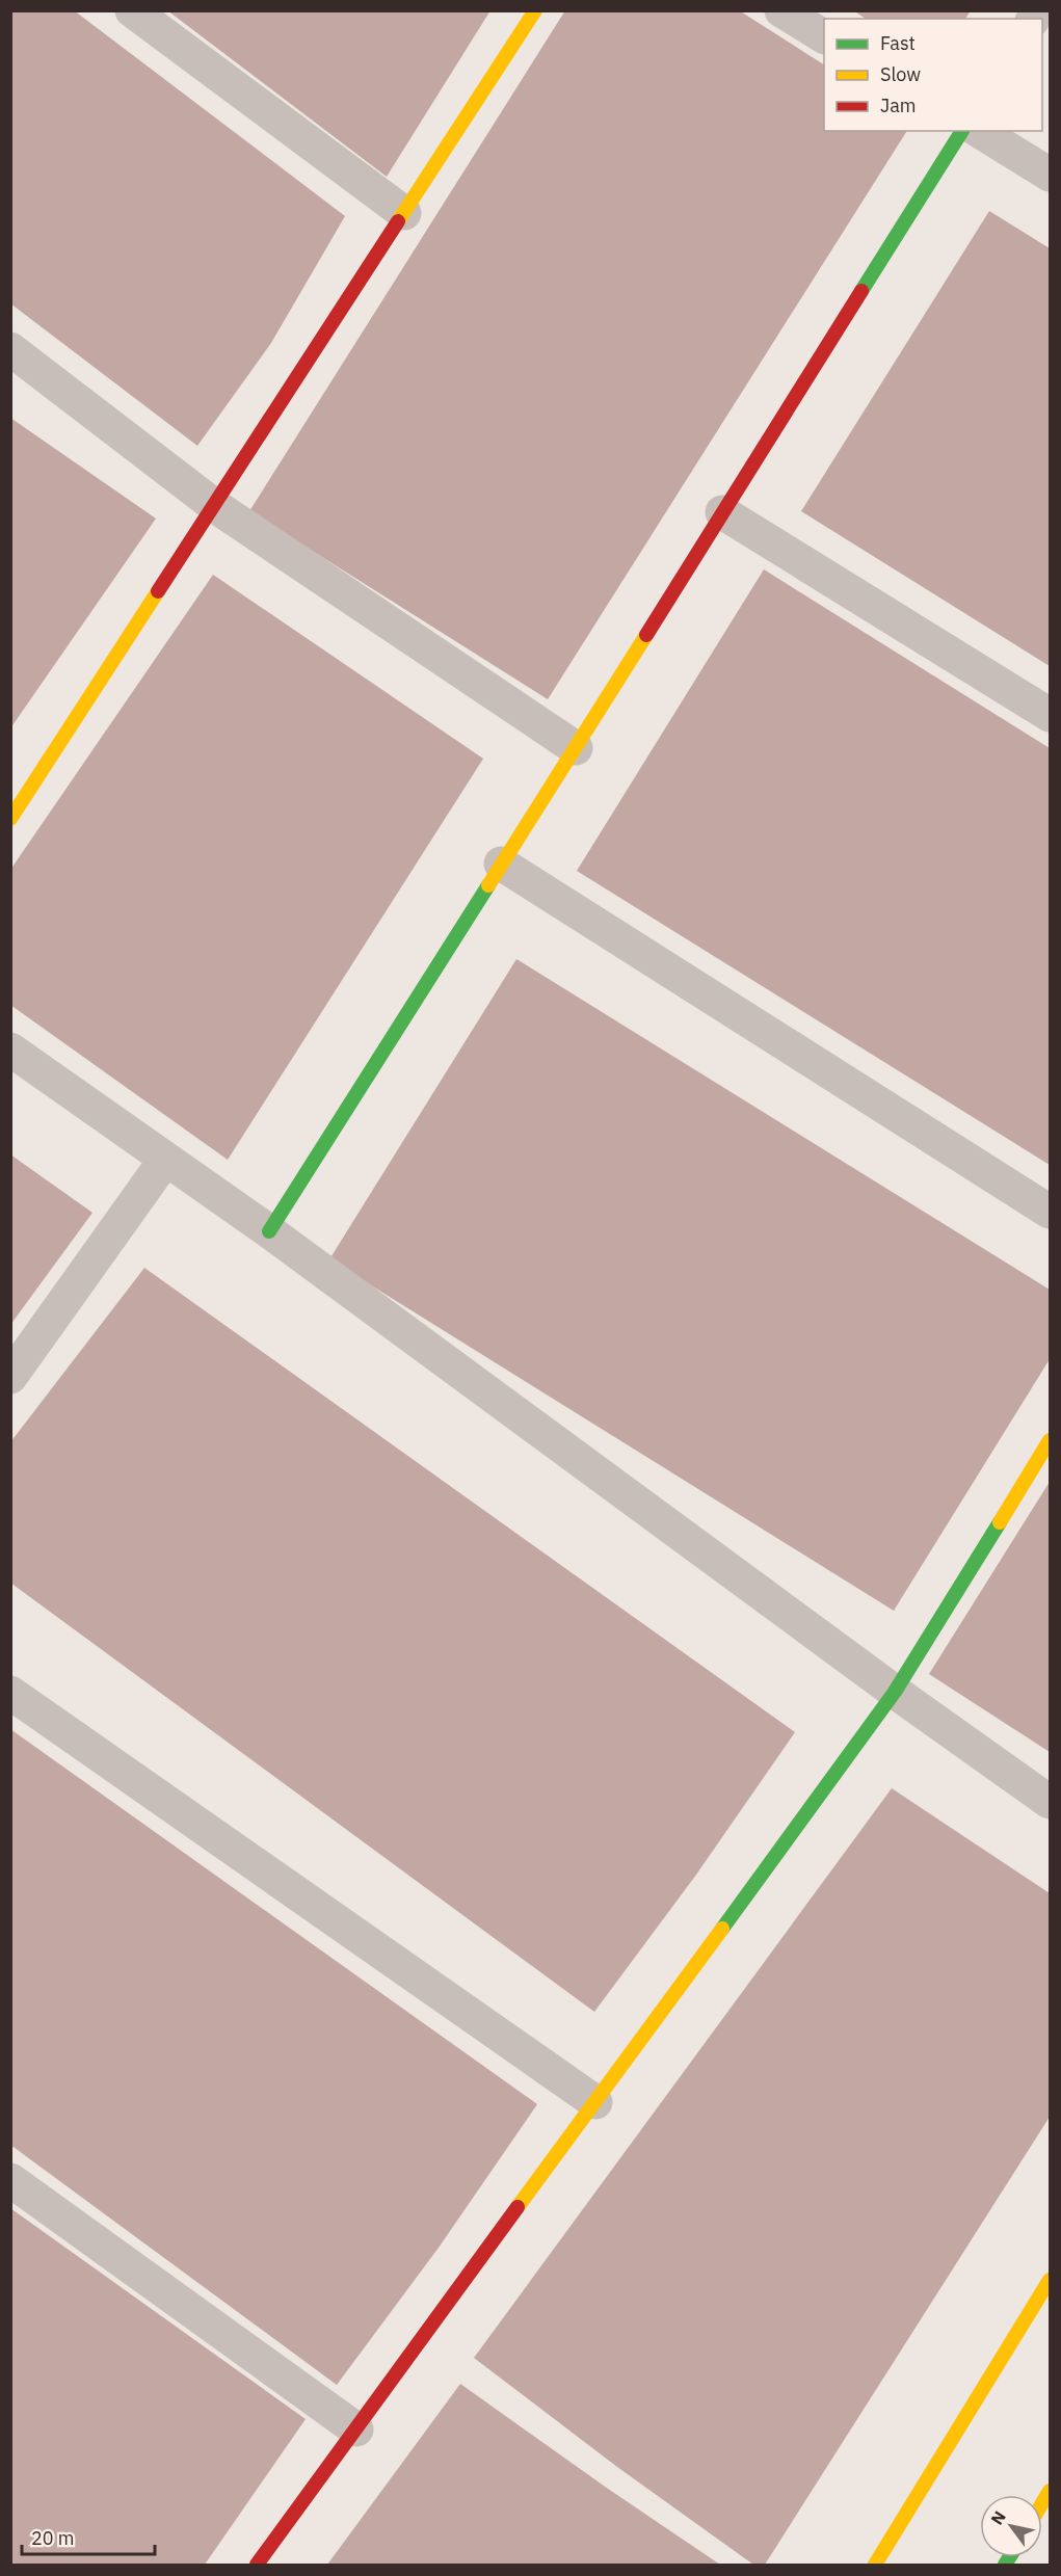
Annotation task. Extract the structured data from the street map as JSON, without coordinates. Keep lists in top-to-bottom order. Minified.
{"legend":["Fast","Slow","Jam"],"scale_bar":"20 m","north":"top left"}
